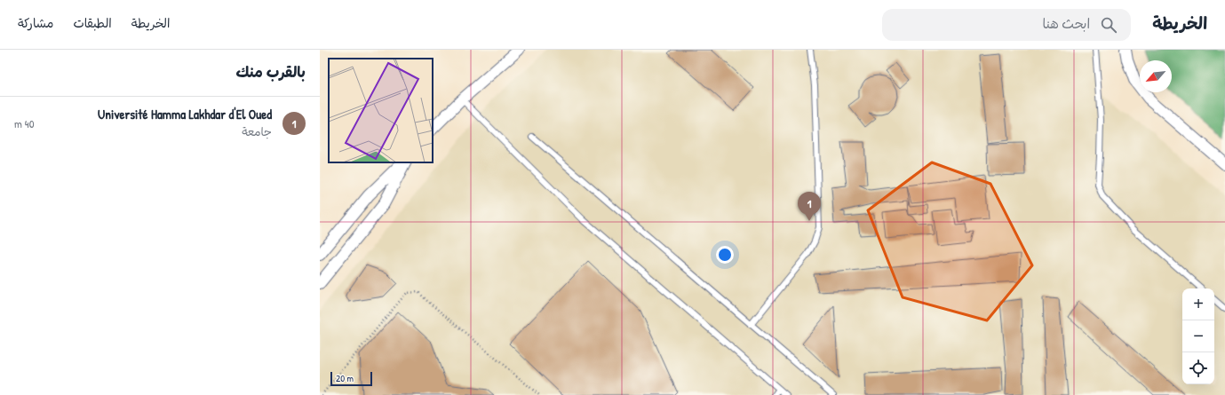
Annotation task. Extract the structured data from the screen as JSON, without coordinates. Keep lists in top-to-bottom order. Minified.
{"scale_bar":"20 m","north":"bottom left","page":{"header":"الخريطة","search":"ابحث هنا","nav":["الخريطة","الطبقات","مشاركة"],"heading":"بالقرب منك","list":[{"mark":"1","name":"Université Hamma Lakhdar d'El Oued","note":"جامعة","value":"40 m"}],"pins":"1","map_buttons":["+","−"],"scale":"20 m"}}
